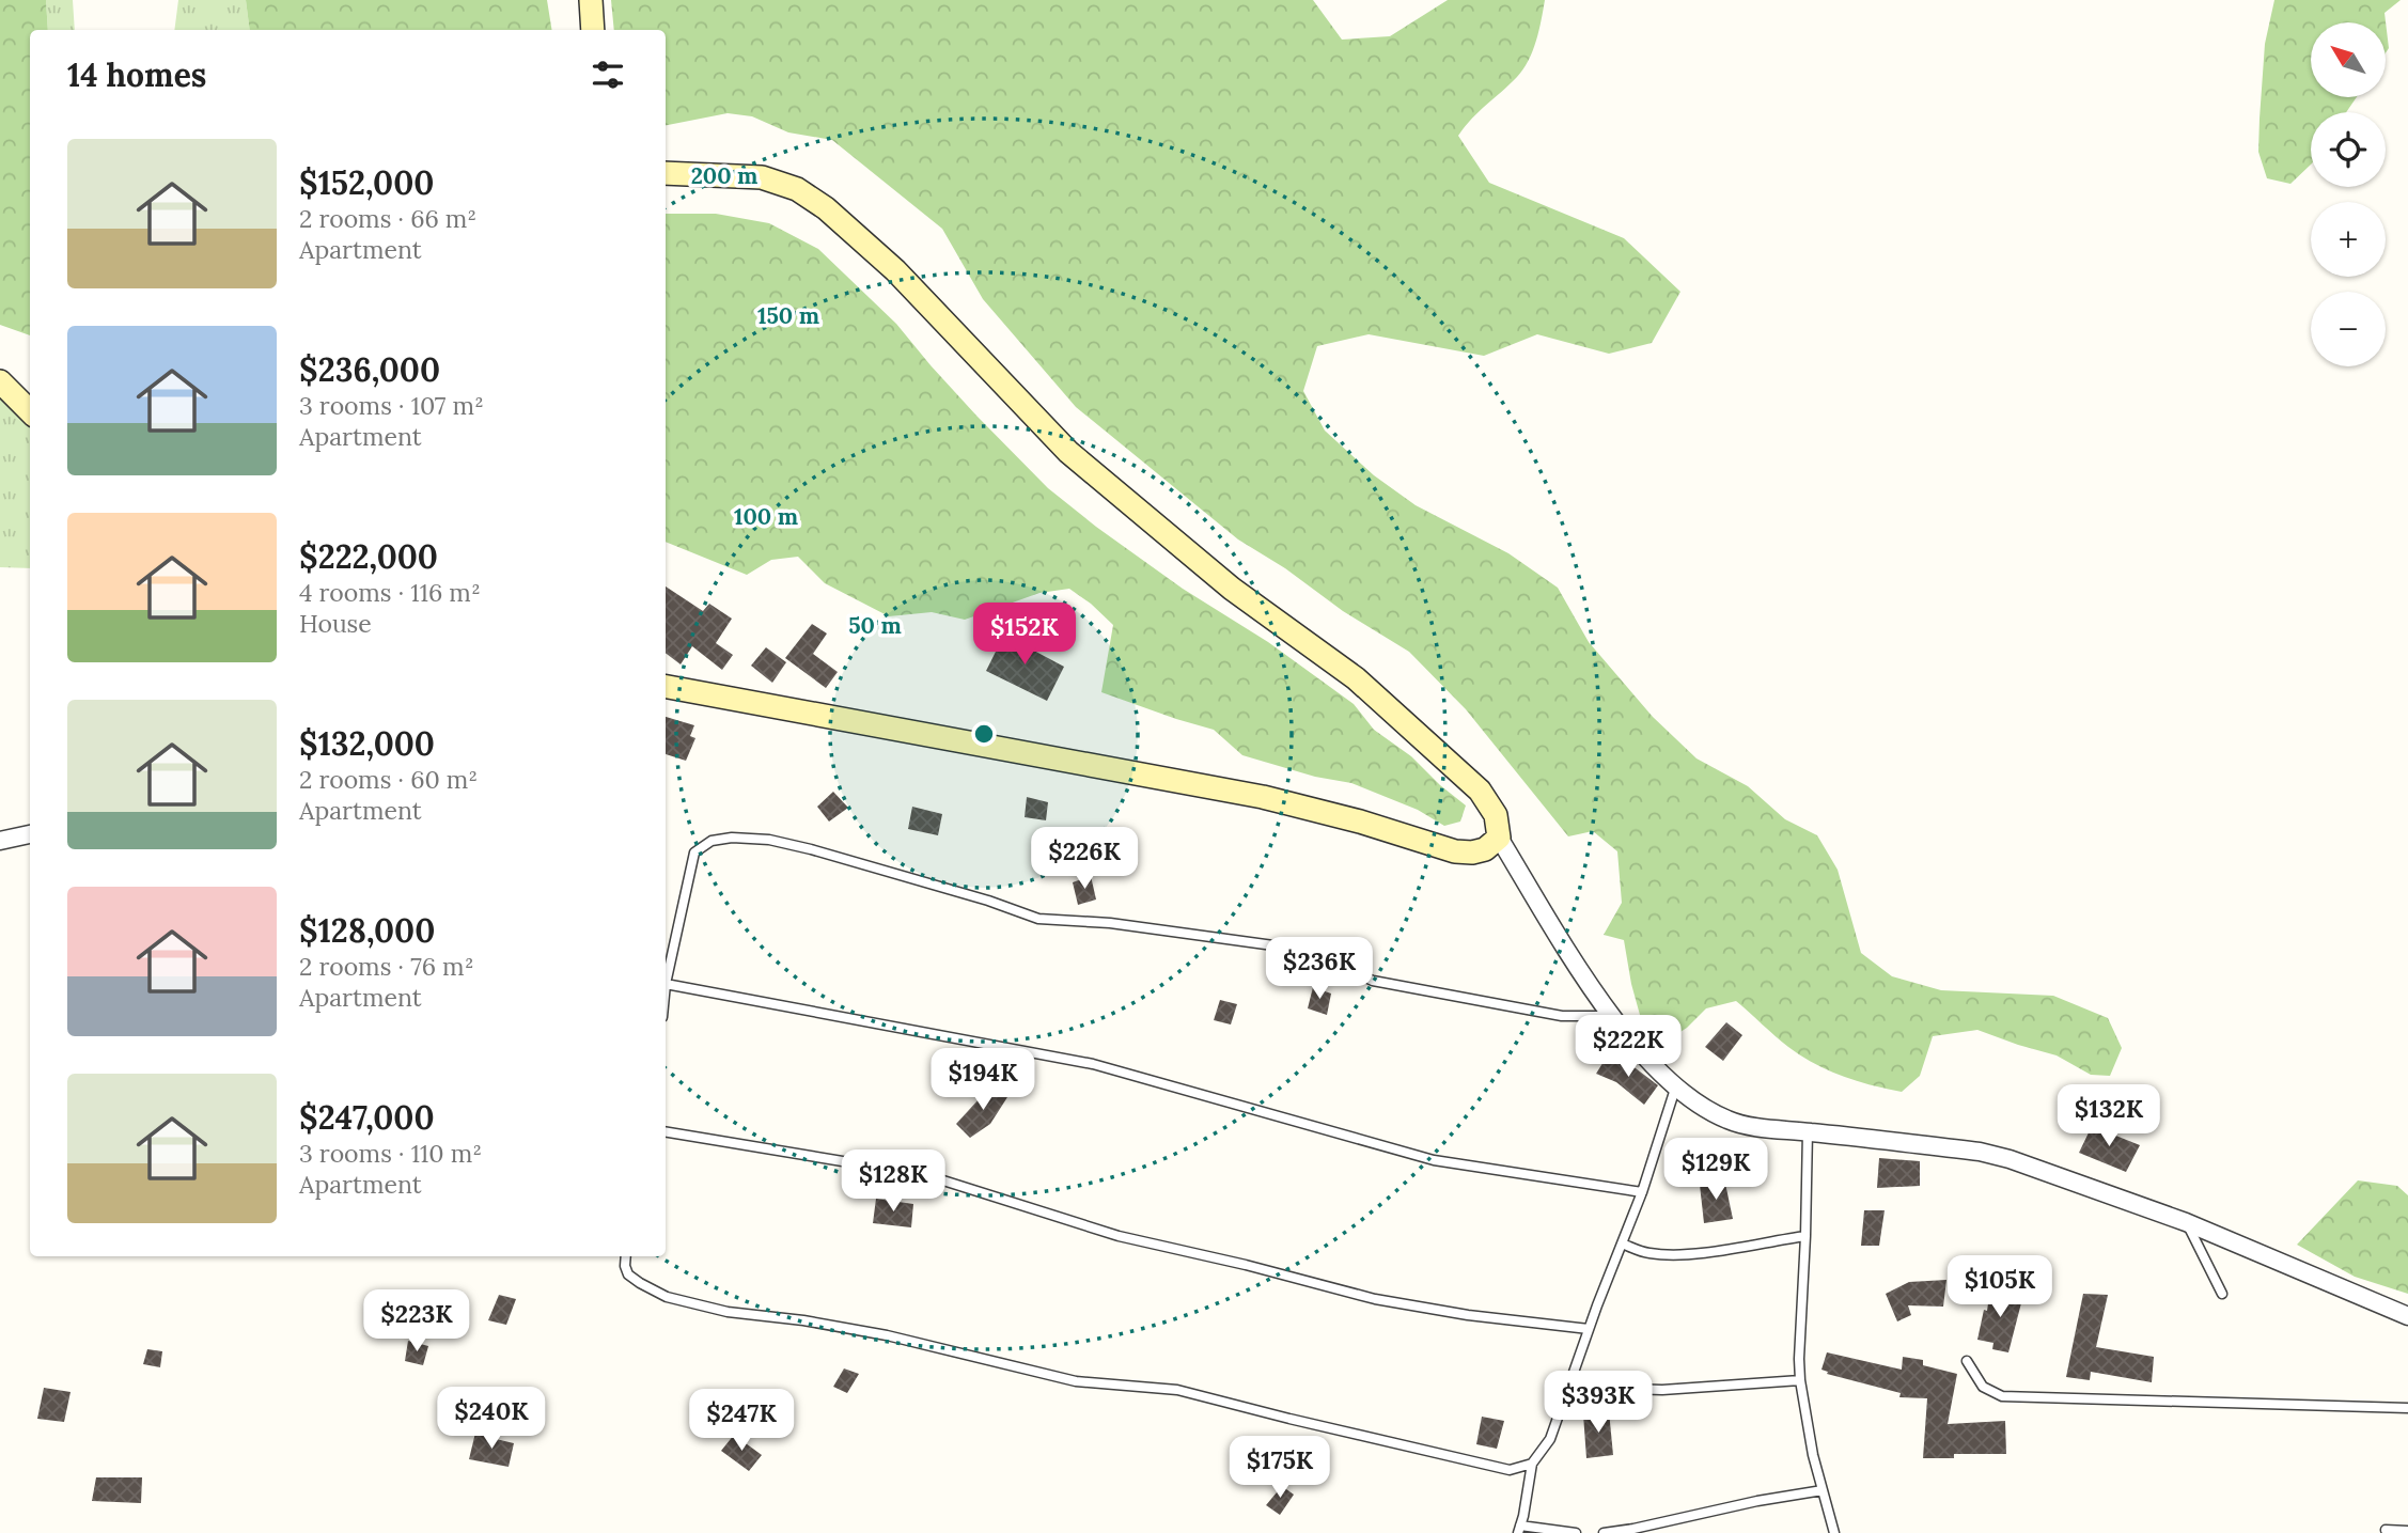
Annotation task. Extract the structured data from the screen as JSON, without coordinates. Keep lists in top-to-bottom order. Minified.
{"north":"top left","page":{"map_buttons":["+","−"],"heading":"14 homes","list":[{"name":"$152,000","note":"2 rooms · 66 m² · Apartment"},{"name":"$236,000","note":"3 rooms · 107 m² · Apartment"},{"name":"$222,000","note":"4 rooms · 116 m² · House"},{"name":"$132,000","note":"2 rooms · 60 m² · Apartment"},{"name":"$128,000","note":"2 rooms · 76 m² · Apartment"},{"name":"$247,000","note":"3 rooms · 110 m² · Apartment"}],"price":["$152K","$226K","$236K","$222K","$194K","$132K","$129K","$128K","$105K","$223K","$393K","$240K","$247K","$175K"]},"rings":["200 m","150 m","100 m","50 m"]}
